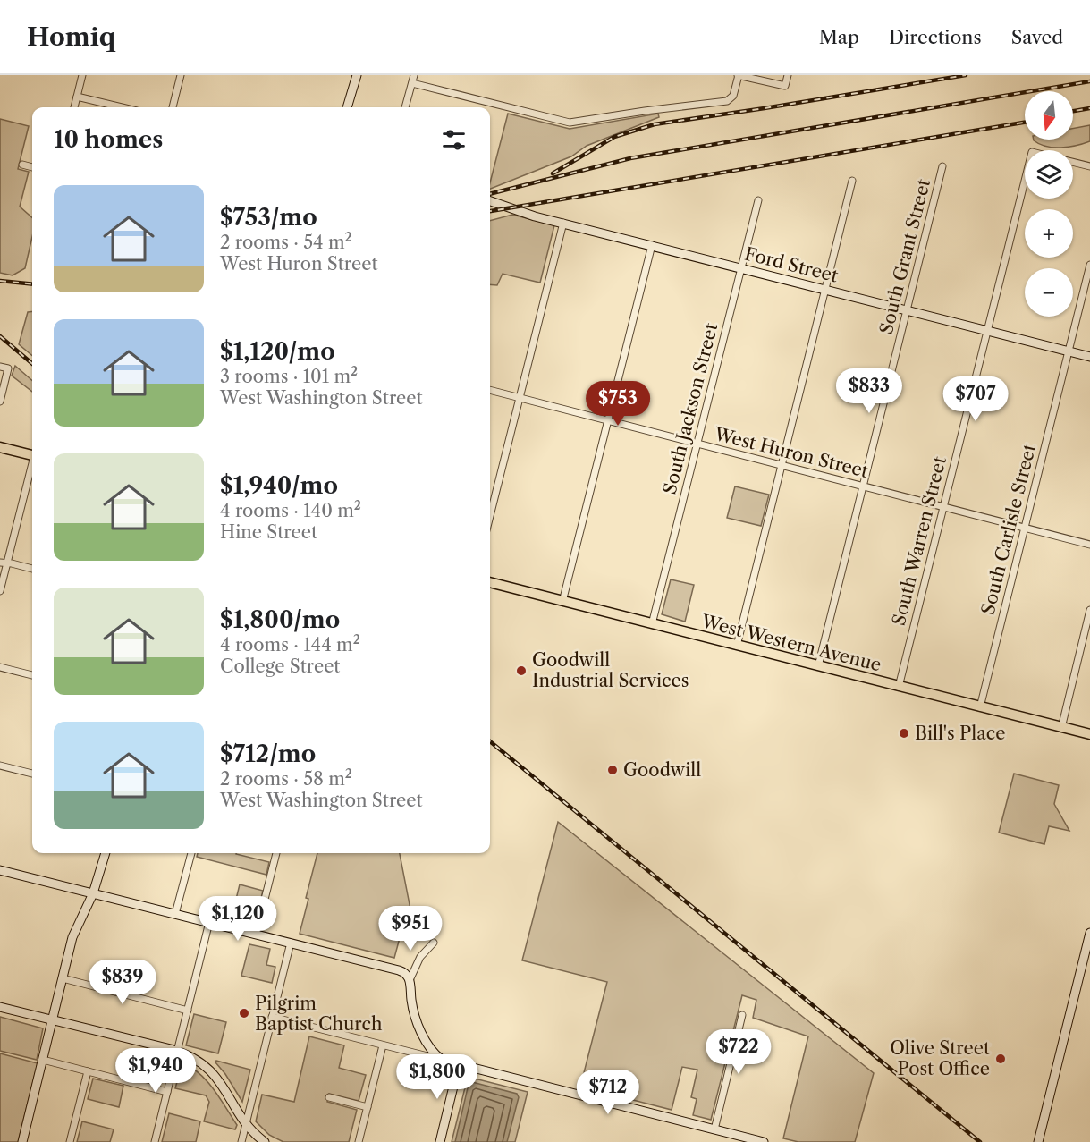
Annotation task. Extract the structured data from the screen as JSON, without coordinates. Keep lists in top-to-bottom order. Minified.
{"streets":{"main road":["West Western Avenue"],"street":["South Grant Street","Ford Street","South Jackson Street","West Huron Street","South Carlisle Street","South Warren Street"]},"crossings":[["South Grant Street","Ford Street"],["South Grant Street","West Huron Street"],["South Grant Street","West Western Avenue"],["Ford Street","South Jackson Street"],["Ford Street","South Carlisle Street"],["Ford Street","South Warren Street"],["South Jackson Street","West Huron Street"],["South Jackson Street","West Western Avenue"],["West Huron Street","South Carlisle Street"],["West Huron Street","South Warren Street"],["South Carlisle Street","West Western Avenue"],["South Warren Street","West Western Avenue"]],"places":["Goodwill Industrial Services","Bill's Place","Goodwill","Pilgrim Baptist Church","Olive Street Post Office"],"north":"bottom","page":{"header":"Homiq","nav":["Map","Directions","Saved"],"map_buttons":["+","−"],"heading":"10 homes","list":[{"name":"$753/mo","note":"2 rooms · 54 m² · West Huron Street"},{"name":"$1,120/mo","note":"3 rooms · 101 m² · West Washington Street"},{"name":"$1,940/mo","note":"4 rooms · 140 m² · Hine Street"},{"name":"$1,800/mo","note":"4 rooms · 144 m² · College Street"},{"name":"$712/mo","note":"2 rooms · 58 m² · West Washington Street"}],"price":["$833","$707","$753","$1,120","$951","$839","$722","$1,940","$1,800","$712"]}}
